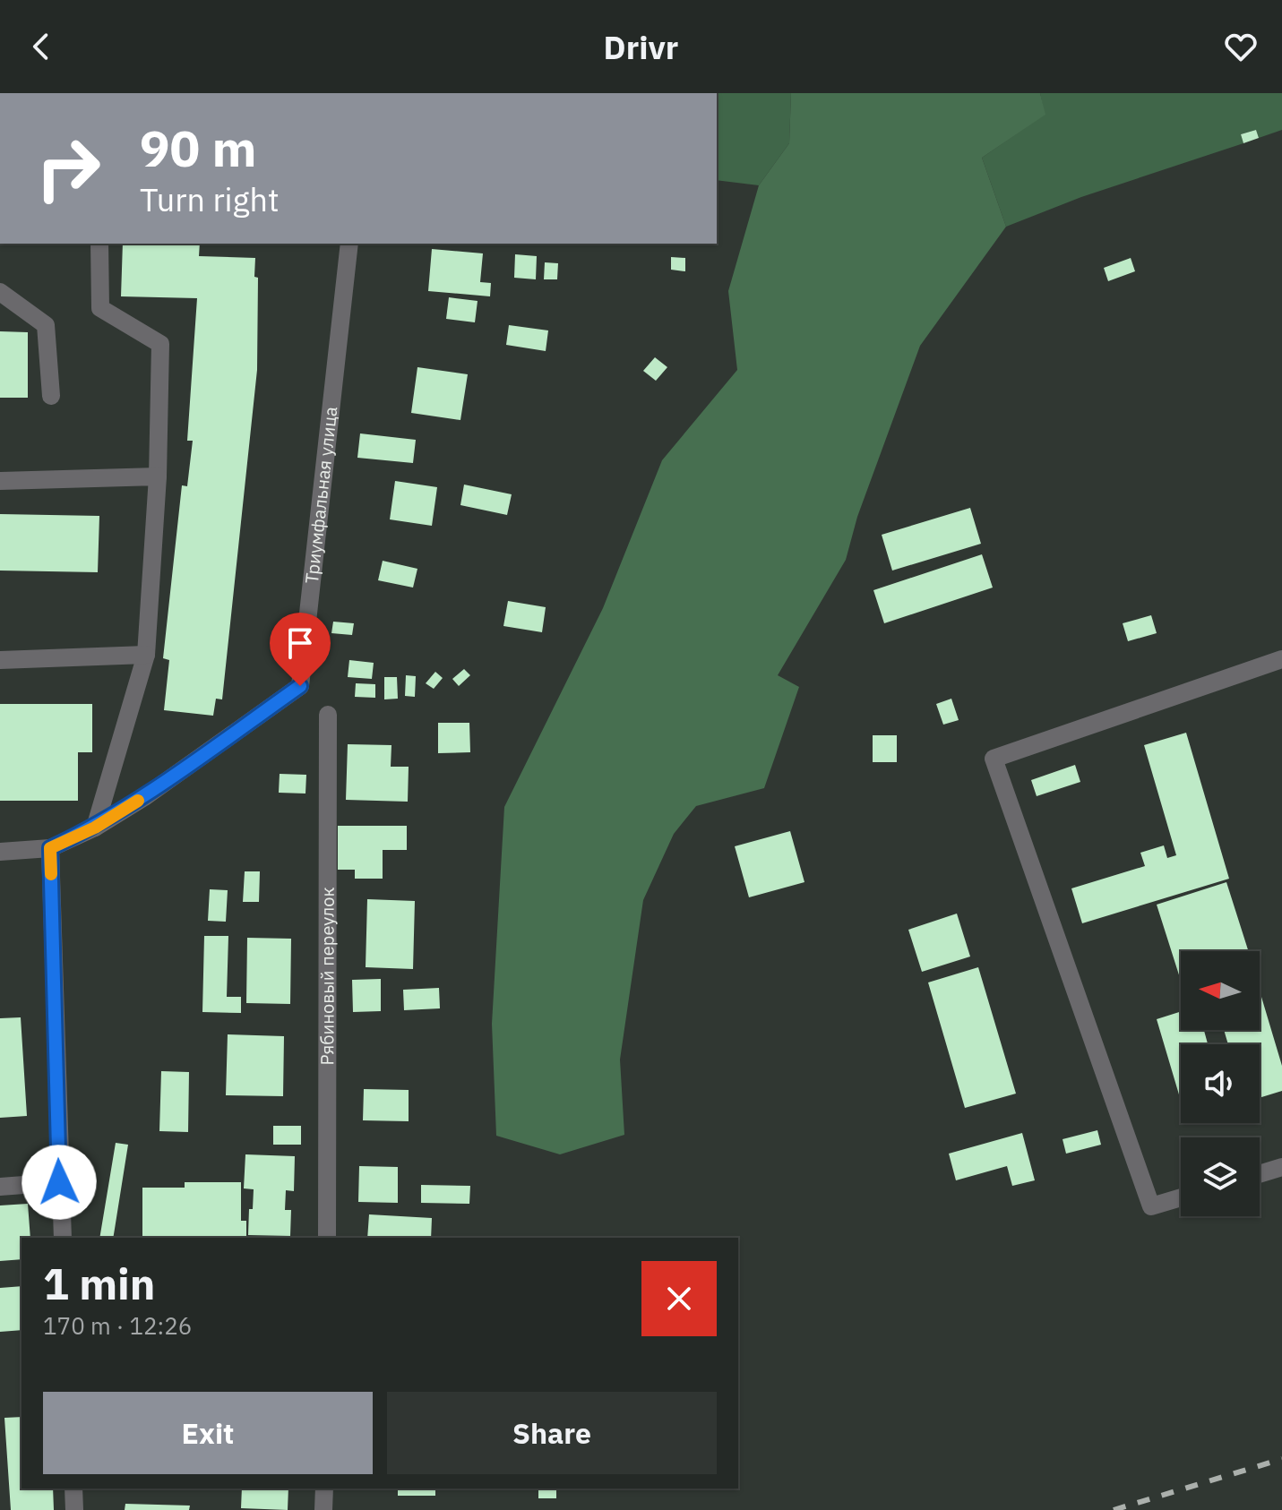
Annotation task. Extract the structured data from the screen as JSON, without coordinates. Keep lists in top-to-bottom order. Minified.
{"streets":{"street":["Триумфальная улица","Рябиновый переулок"]},"north":"left","page":{"header":"Drivr","turn":["90 m","Turn right"],"heading":["1 min","170 m · 12:26"],"buttons":["Exit","Share"]}}
